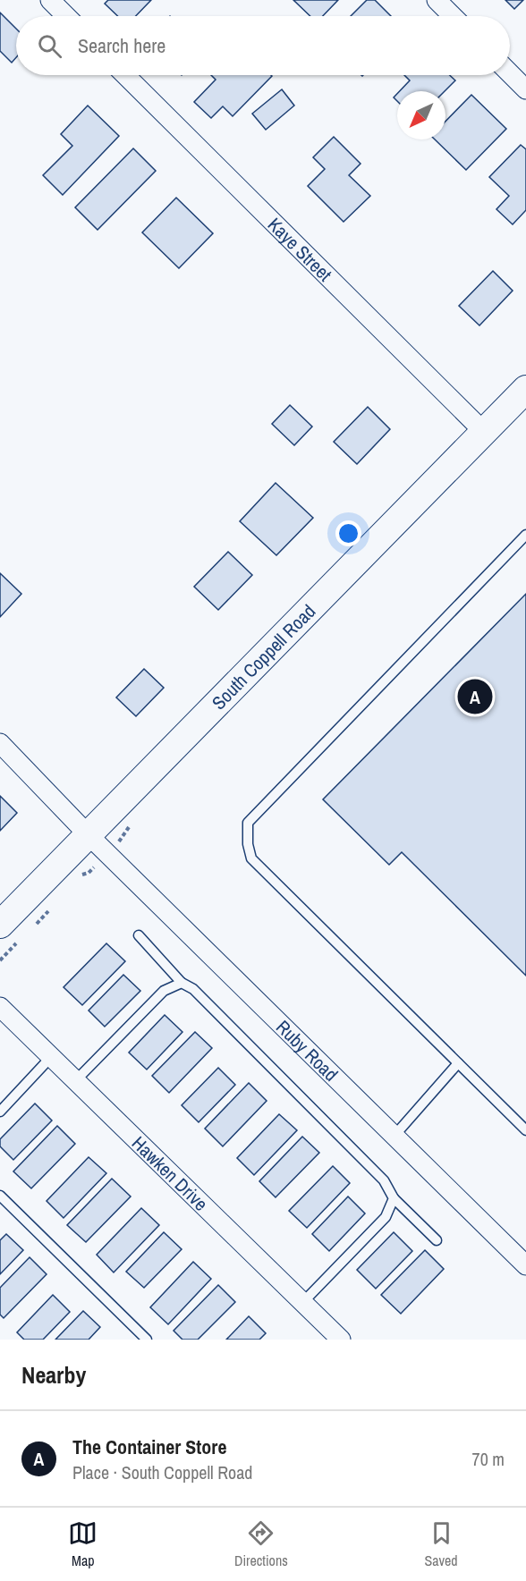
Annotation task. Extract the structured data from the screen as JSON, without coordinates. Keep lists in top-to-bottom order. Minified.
{"streets":{"street":["Kaye Street","South Coppell Road","Ruby Road","Hawken Drive"]},"crossings":[["Kaye Street","South Coppell Road"],["South Coppell Road","Ruby Road"]],"north":"bottom left","page":{"search":"Search here","pins":"A","heading":"Nearby","list":[{"mark":"A","name":"The Container Store","note":"Place · South Coppell Road","value":"70 m"}],"nav":["Map","Directions","Saved"]}}
